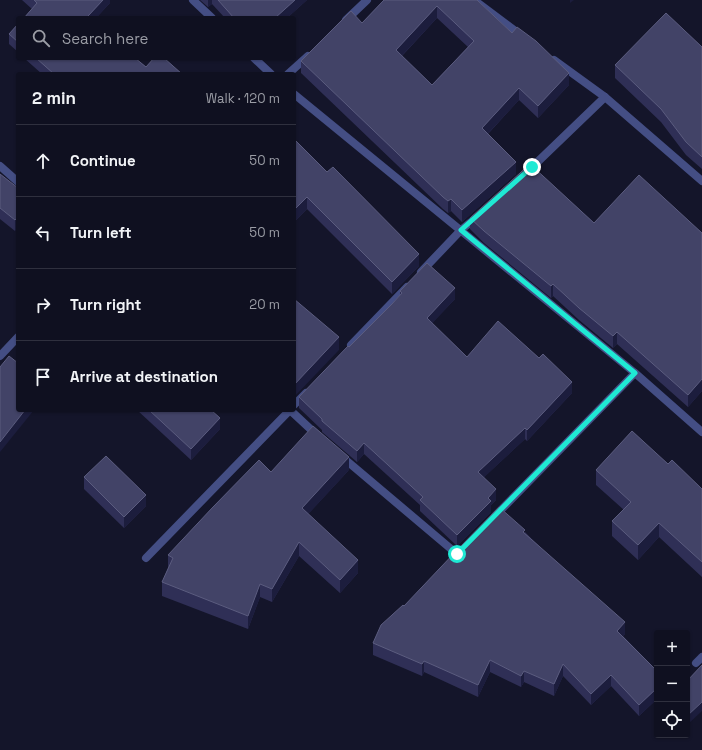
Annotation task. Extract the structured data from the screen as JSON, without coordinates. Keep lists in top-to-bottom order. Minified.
{"page":{"search":"Search here","heading":["2 min","Walk · 120 m"],"list":[["Continue","50 m"],["Turn left","50 m"],["Turn right","20 m"],"Arrive at destination"],"map_buttons":["+","−"]}}
